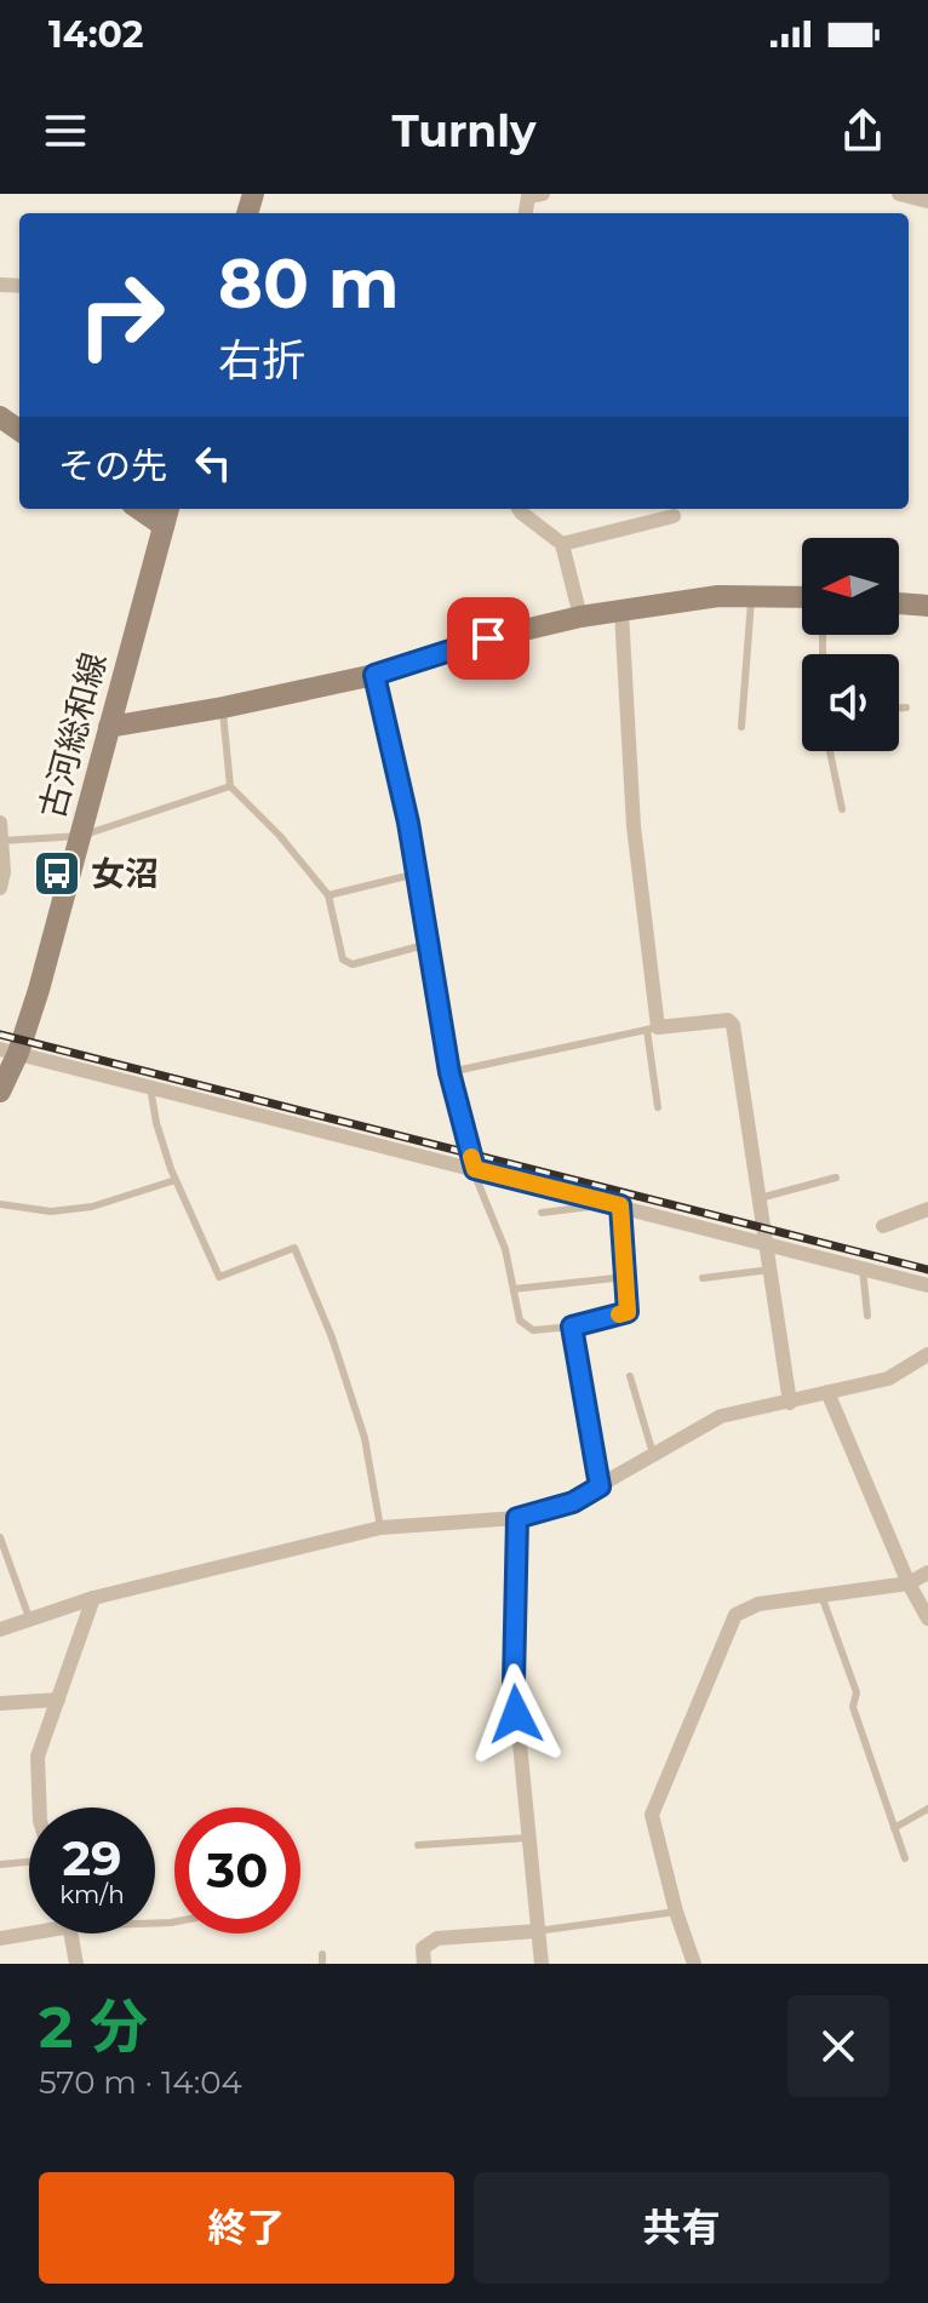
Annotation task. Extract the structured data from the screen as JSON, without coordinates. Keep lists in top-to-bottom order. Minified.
{"streets":{"street":["古河総和線"]},"places":{"bus stop":["女沼"]},"north":"left","page":{"status":"14:02","header":"Turnly","turn":["80 m","右折"],"then":"その先","speed":"29 km/h","limit":"30","heading":["2 分","570 m · 14:04"],"buttons":["終了","共有"]}}
